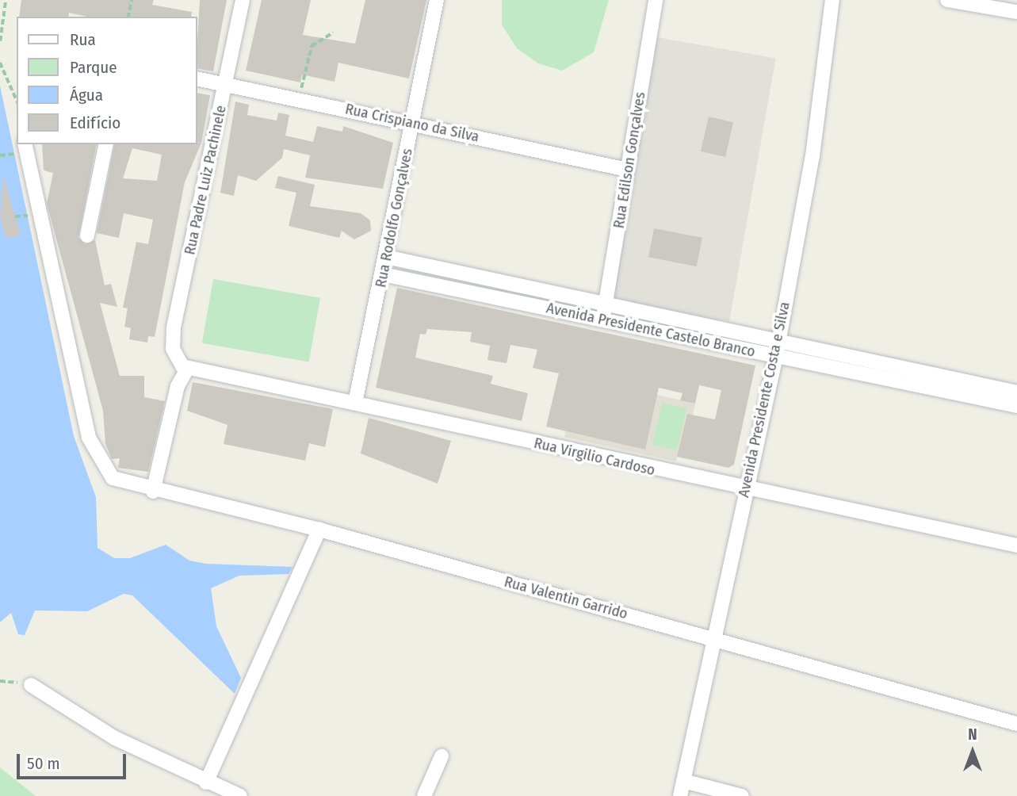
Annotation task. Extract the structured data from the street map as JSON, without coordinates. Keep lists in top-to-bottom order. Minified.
{"streets":{"street":["Rua Crispiano da Silva","Rua Edilson Gonçalves","Rua Padre Luiz Pachinele","Rua Rodolfo Gonçalves","Avenida Presidente Castelo Branco","Avenida Presidente Costa e Silva","Rua Virgilio Cardoso","Rua Valentin Garrido"]},"crossings":[["Rua Crispiano da Silva","Rua Edilson Gonçalves"],["Rua Crispiano da Silva","Rua Padre Luiz Pachinele"],["Rua Crispiano da Silva","Rua Rodolfo Gonçalves"],["Rua Edilson Gonçalves","Avenida Presidente Castelo Branco"],["Rua Padre Luiz Pachinele","Rua Virgilio Cardoso"],["Rua Rodolfo Gonçalves","Avenida Presidente Castelo Branco"],["Rua Rodolfo Gonçalves","Rua Virgilio Cardoso"],["Avenida Presidente Castelo Branco","Avenida Presidente Costa e Silva"],["Avenida Presidente Costa e Silva","Rua Virgilio Cardoso"],["Avenida Presidente Costa e Silva","Rua Valentin Garrido"]],"legend":["Rua","Parque","Água","Edifício"],"scale_bar":"50 m","north":"top"}
